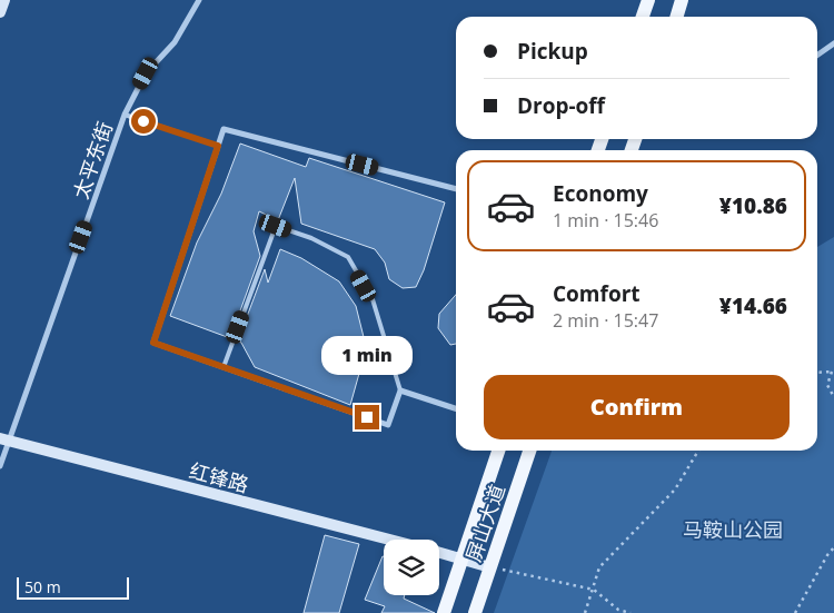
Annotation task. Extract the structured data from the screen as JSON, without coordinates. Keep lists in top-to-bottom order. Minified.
{"streets":{"main road":["屏山大道"],"street":["太平东街","红锋路"]},"crossings":[["太平东街","红锋路"],["红锋路","屏山大道"]],"parks":["马鞍山公园"],"scale_bar":"50 m","page":{"banner":["Pickup","Drop-off"],"list":[{"name":"Economy","note":"1 min · 15:46","value":"¥10.86"},{"name":"Comfort","note":"2 min · 15:47","value":"¥14.66"}],"bubble":"1 min","buttons":"Confirm","scale":"50 m"}}
